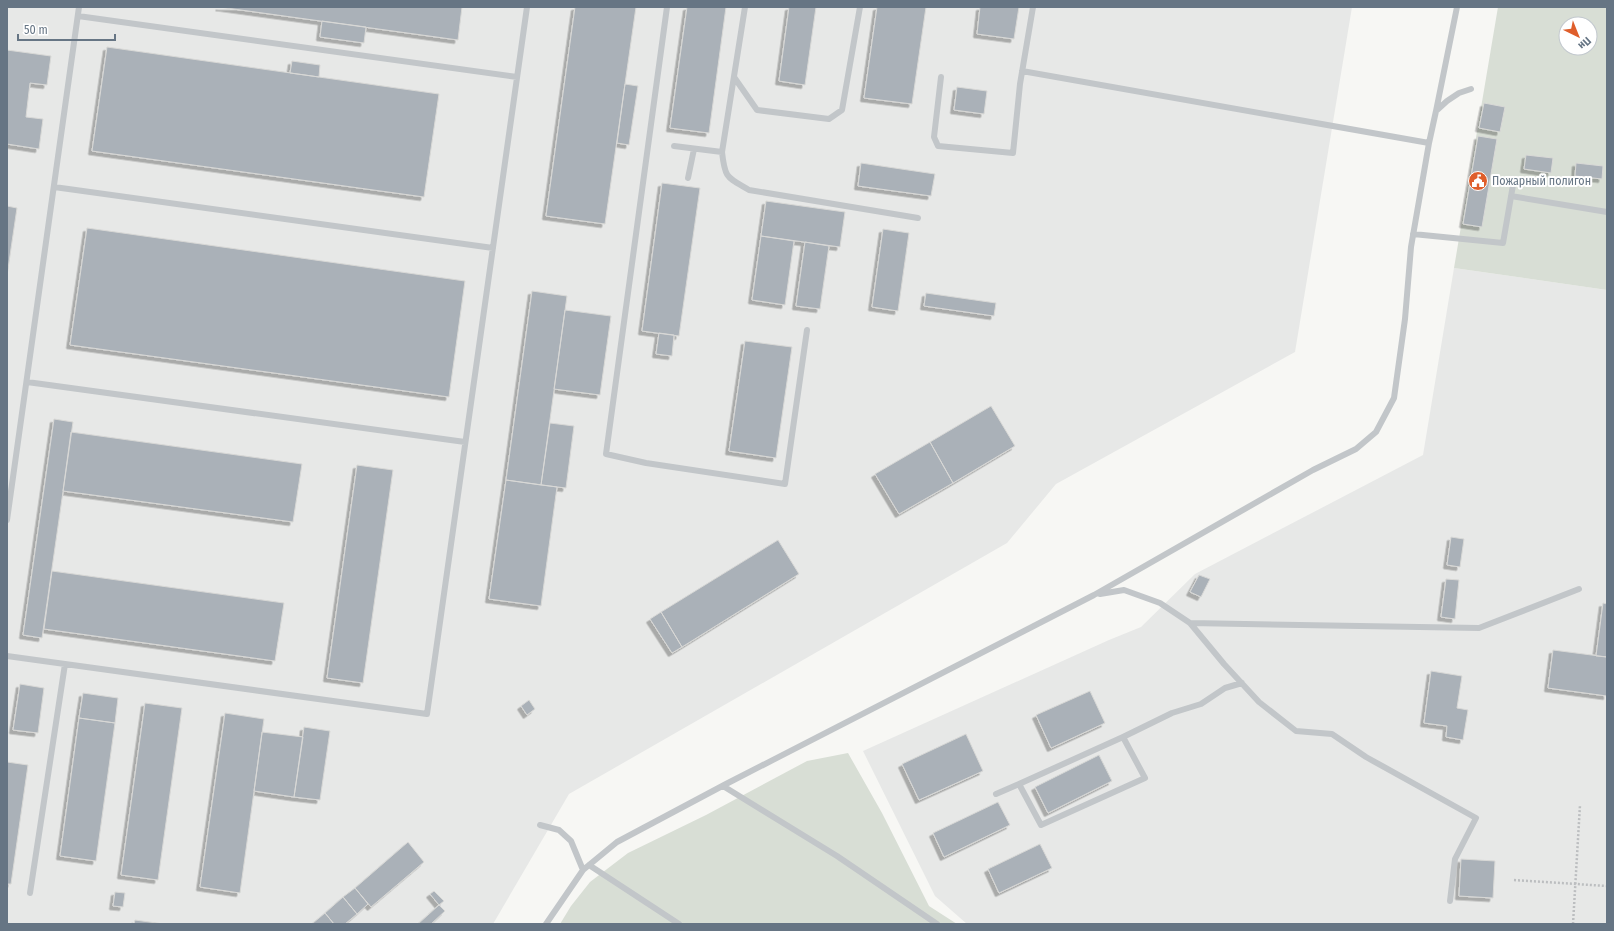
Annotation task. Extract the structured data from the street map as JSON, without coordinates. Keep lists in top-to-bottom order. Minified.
{"places":{"public building":["Пожарный полигон"]},"scale_bar":"50 m","north":"bottom right"}
